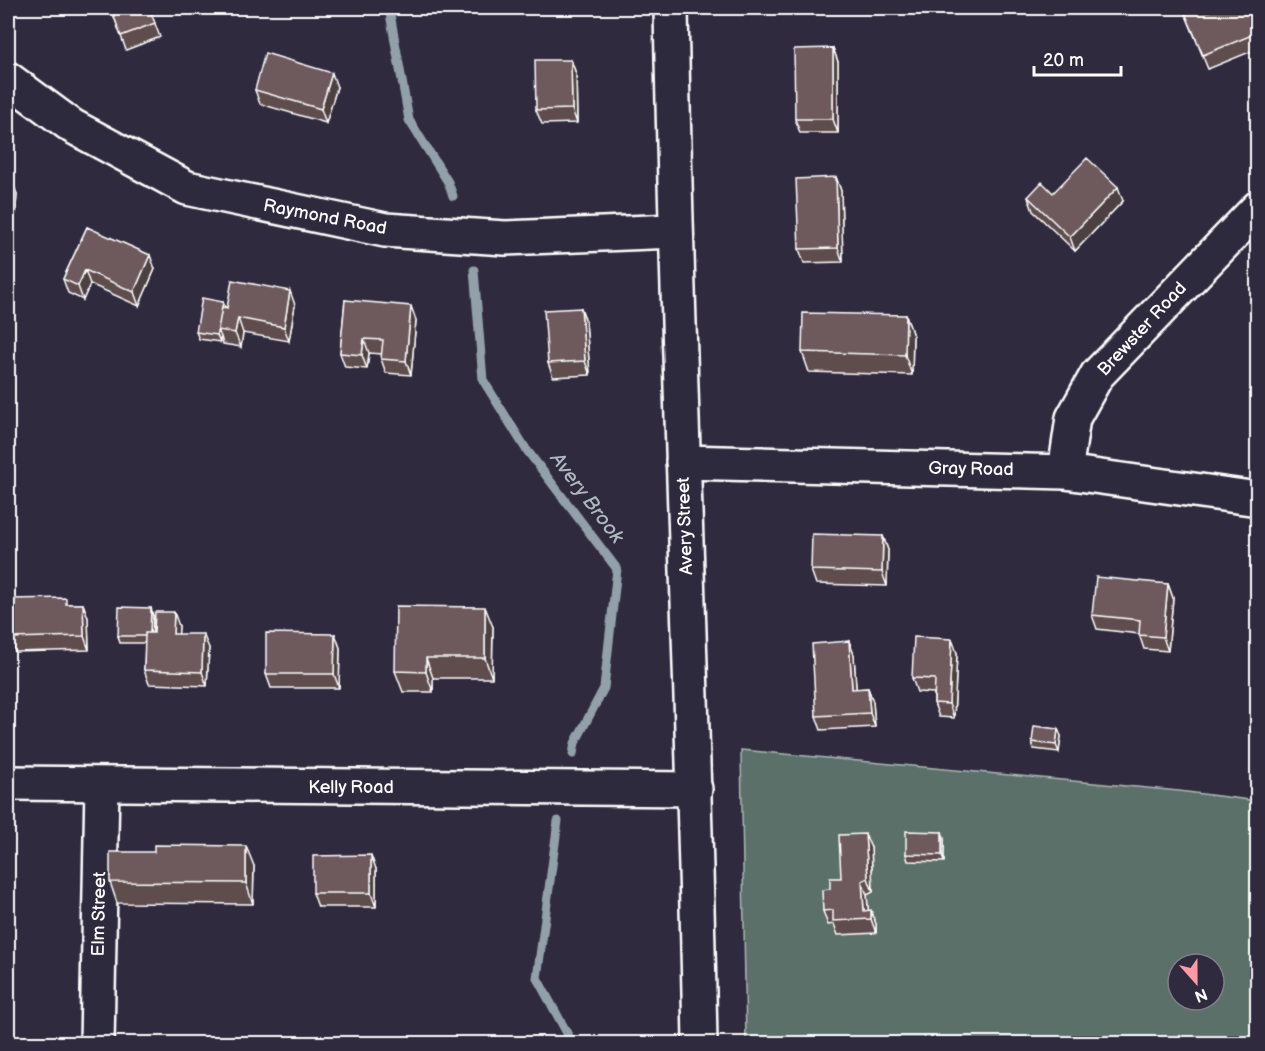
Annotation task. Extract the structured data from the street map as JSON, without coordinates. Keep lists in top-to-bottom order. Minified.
{"streets":{"street":["Raymond Road","Brewster Road","Gray Road","Avery Street","Kelly Road","Elm Street"]},"crossings":[["Raymond Road","Avery Street"],["Brewster Road","Gray Road"],["Gray Road","Avery Street"],["Avery Street","Kelly Road"],["Kelly Road","Elm Street"]],"water":["Avery Brook"],"scale_bar":"20 m","north":"bottom"}
